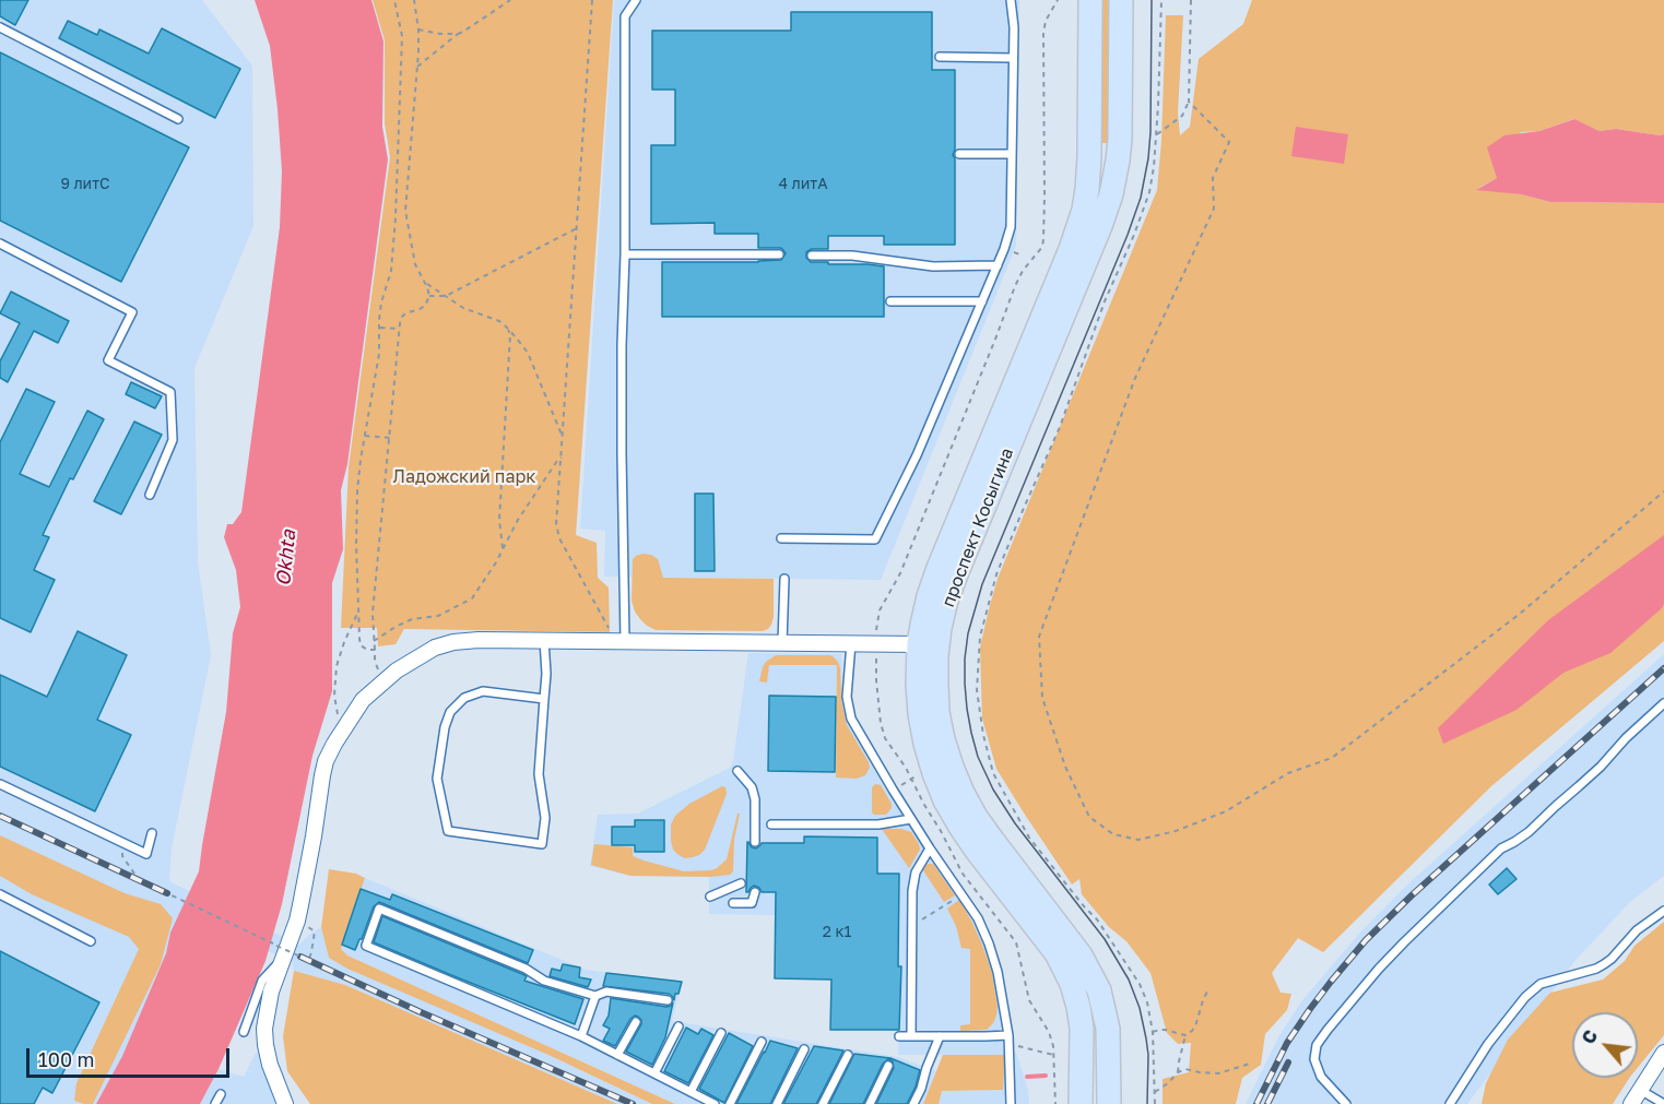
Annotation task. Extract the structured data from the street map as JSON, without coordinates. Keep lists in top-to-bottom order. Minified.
{"streets":{"main road":["проспект Косыгина"]},"water":["Okhta"],"parks":["Ладожский парк"],"house_numbers":["9 литС","4 литА","2 к1"],"scale_bar":"100 m","north":"top left"}
